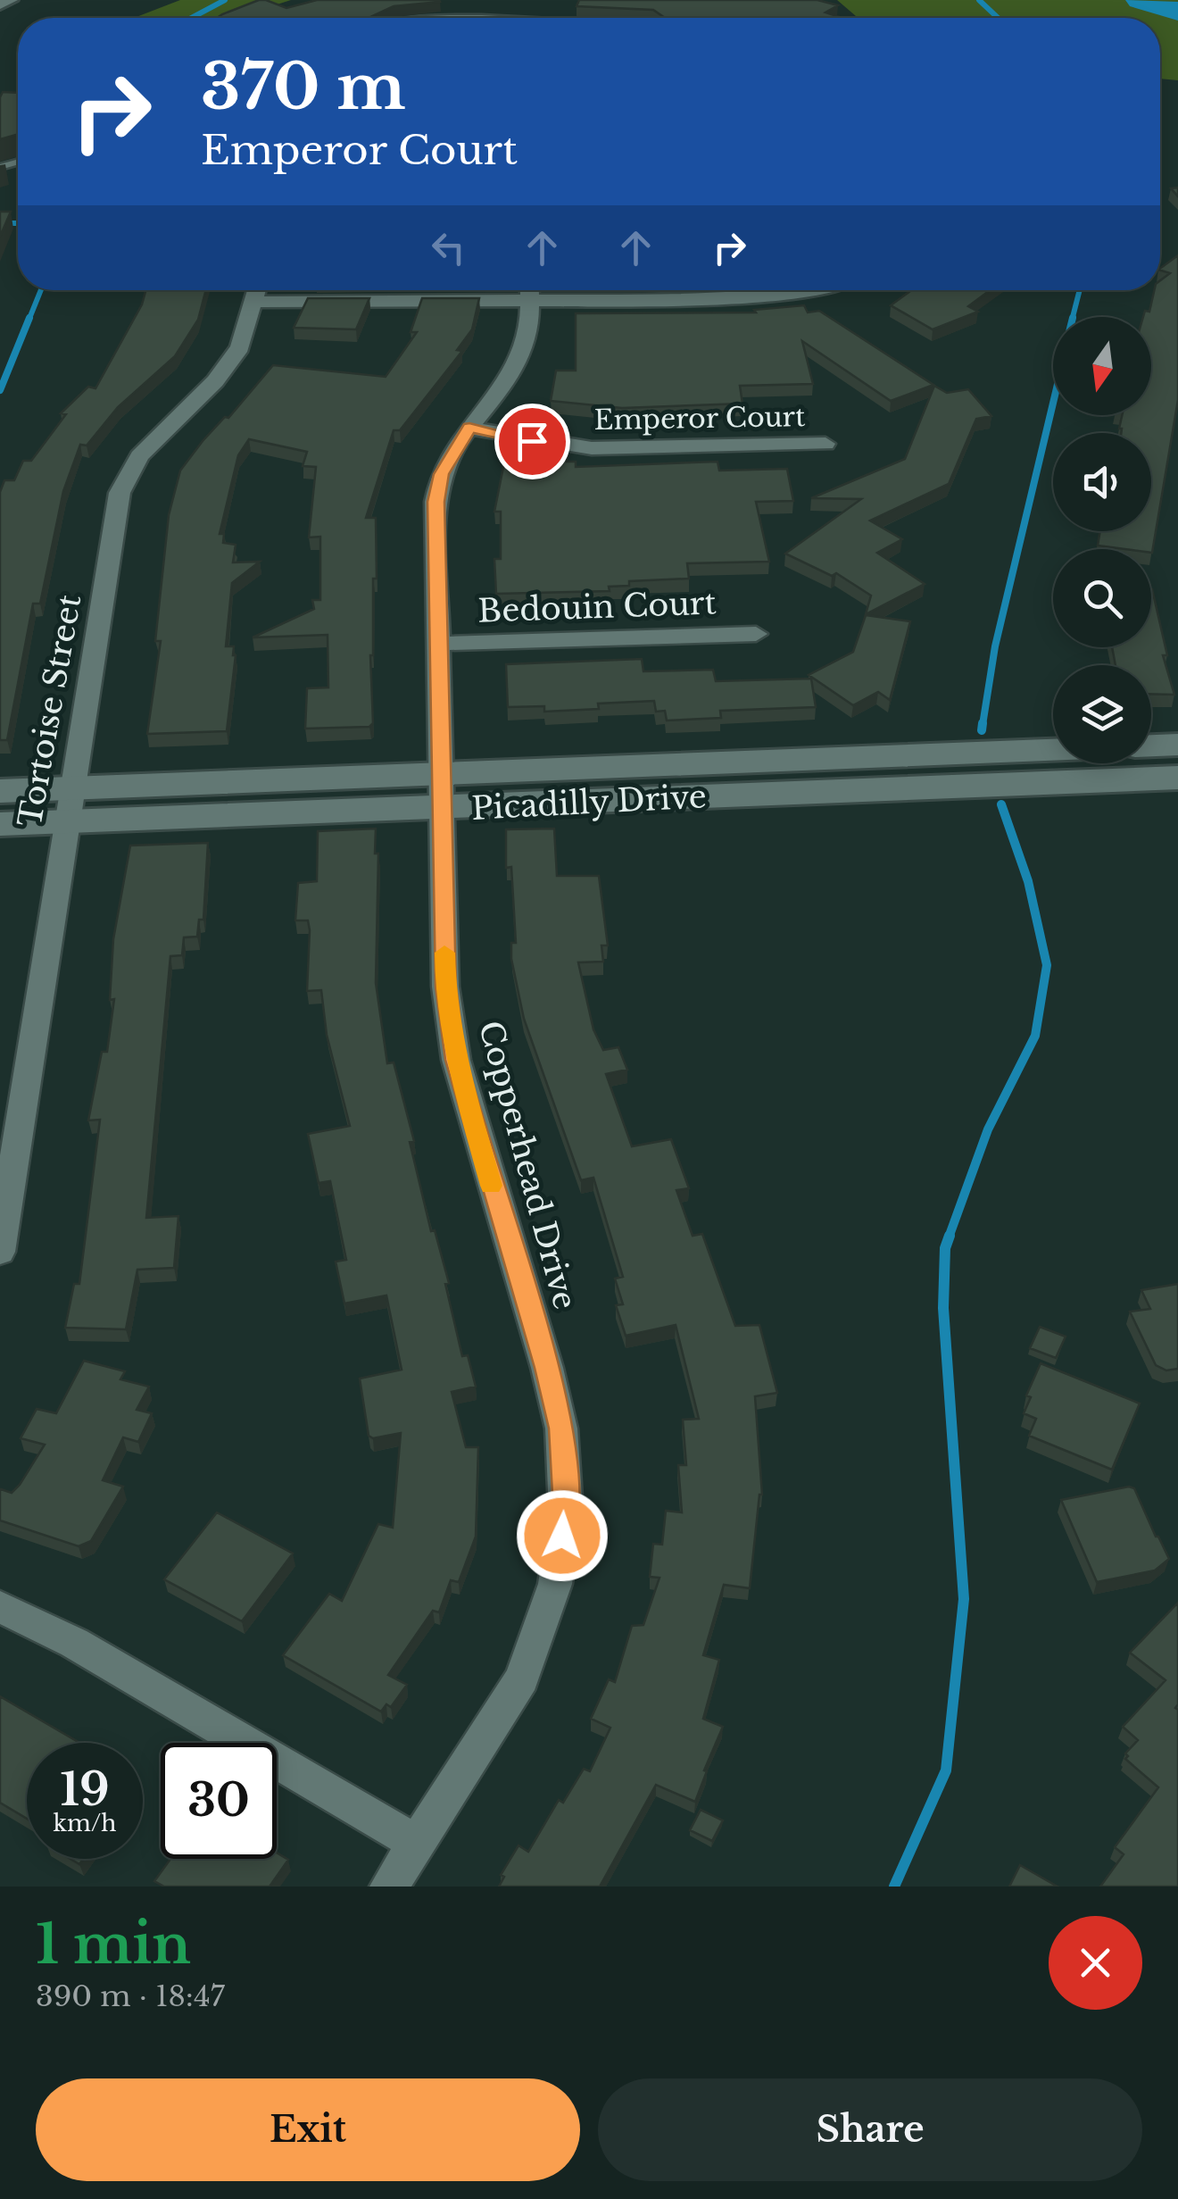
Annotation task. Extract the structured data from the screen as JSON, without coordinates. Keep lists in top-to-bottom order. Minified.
{"streets":{"street":["Emperor Court","Bedouin Court","Tortoise Street","Picadilly Drive","Copperhead Drive"]},"crossings":[["Emperor Court","Copperhead Drive"],["Bedouin Court","Copperhead Drive"],["Tortoise Street","Picadilly Drive"],["Picadilly Drive","Copperhead Drive"]],"north":"bottom","page":{"turn":["370 m","Emperor Court"],"speed":"19 km/h","limit":"30","heading":["1 min","390 m · 18:47"],"buttons":["Exit","Share"]}}
